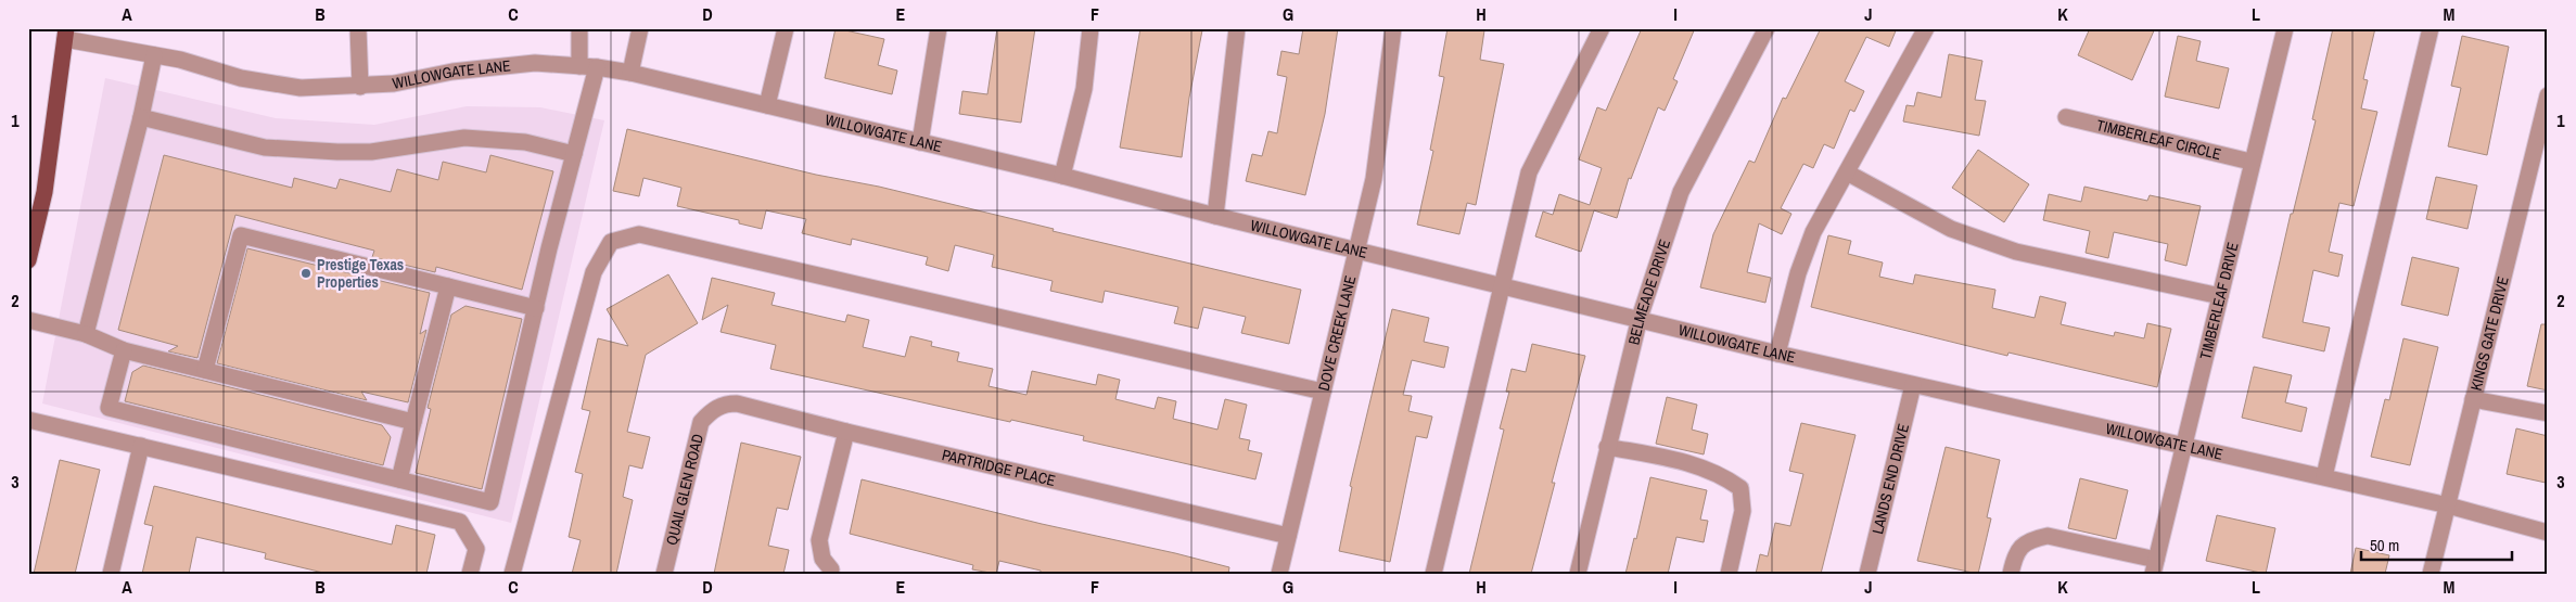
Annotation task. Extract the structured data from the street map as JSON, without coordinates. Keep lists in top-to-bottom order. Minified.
{"streets":{"street":["WILLOWGATE LANE","TIMBERLEAF CIRCLE","BELMEADE DRIVE","TIMBERLEAF DRIVE","DOVE CREEK LANE","KINGS GATE DRIVE","PARTRIDGE PLACE","LANDS END DRIVE","QUAIL GLEN ROAD"]},"crossings":[["WILLOWGATE LANE","BELMEADE DRIVE"],["WILLOWGATE LANE","TIMBERLEAF DRIVE"],["WILLOWGATE LANE","DOVE CREEK LANE"],["WILLOWGATE LANE","KINGS GATE DRIVE"],["WILLOWGATE LANE","LANDS END DRIVE"],["TIMBERLEAF CIRCLE","TIMBERLEAF DRIVE"],["DOVE CREEK LANE","PARTRIDGE PLACE"],["PARTRIDGE PLACE","QUAIL GLEN ROAD"]],"places":["Prestige Texas Properties"],"scale_bar":"50 m","grid":{"columns":["A","B","C","D","E","F","G","H","I","J","K","L","M"],"rows":["1","2","3"]}}
